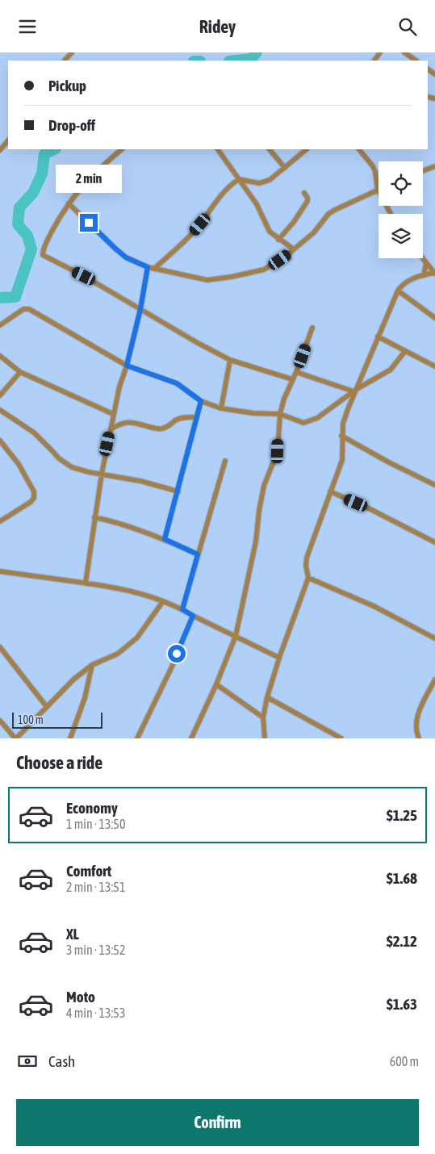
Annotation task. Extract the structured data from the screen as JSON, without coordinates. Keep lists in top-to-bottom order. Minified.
{"scale_bar":"100 m","page":{"header":"Ridey","banner":["Pickup","Drop-off"],"bubble":"2 min","scale":"100 m","heading":"Choose a ride","list":[{"name":"Economy","note":"1 min · 13:50","value":"$1.25"},{"name":"Comfort","note":"2 min · 13:51","value":"$1.68"},{"name":"XL","note":"3 min · 13:52","value":"$2.12"},{"name":"Moto","note":"4 min · 13:53","value":"$1.63"}],"pay":["Cash","600 m"],"buttons":"Confirm"}}
